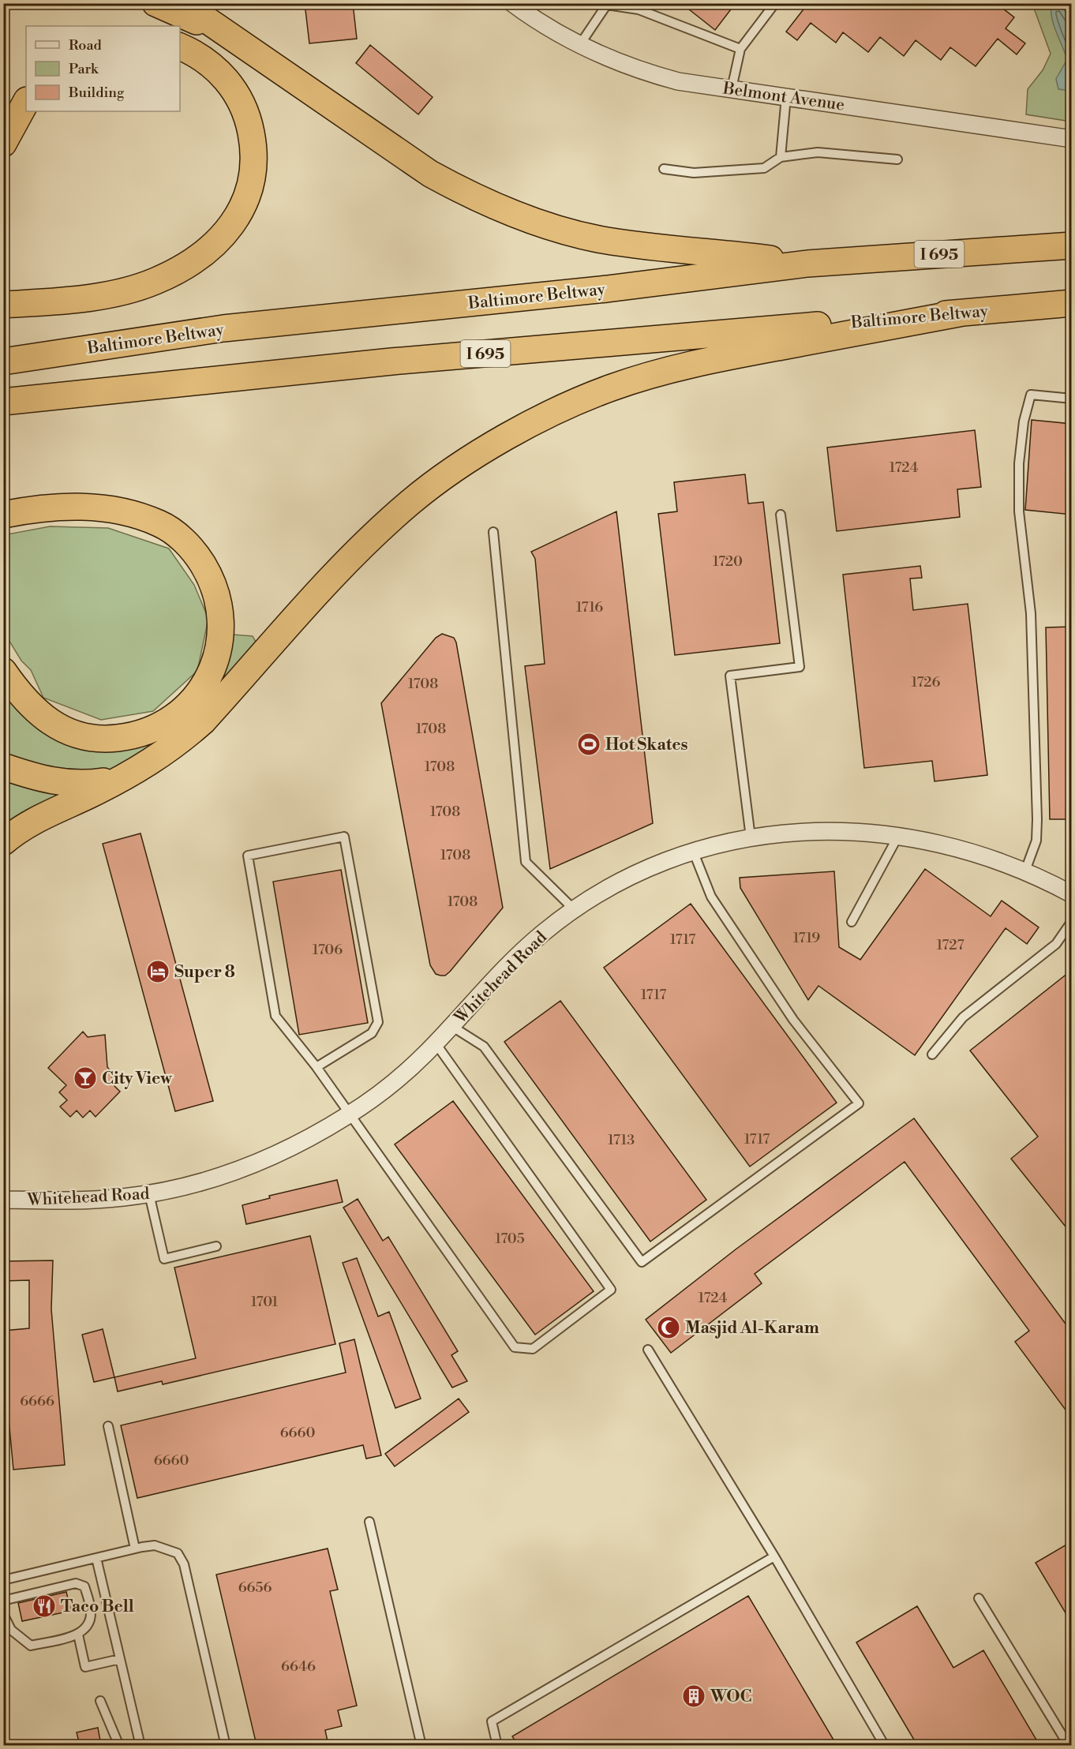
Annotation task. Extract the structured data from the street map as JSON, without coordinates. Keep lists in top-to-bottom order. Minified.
{"streets":{"highway":["I 695","Baltimore Beltway"],"street":["Belmont Avenue","Whitehead Road"]},"places":{"sports":["Hot Skates"],"hotel":["Super 8"],"bar":["City View"],"mosque":["Masjid Al-Karam"],"restaurant":["Taco Bell"],"building":["WOC"]},"house_numbers":["1724","1720","1716","1726","1708","1708","1708","1708","1708","1708","1719","1717","1727","1706","1717","1717","1713","1705","1724","1701","6666","6660","6660","6656","6646"],"legend":["Road","Park","Building"]}
